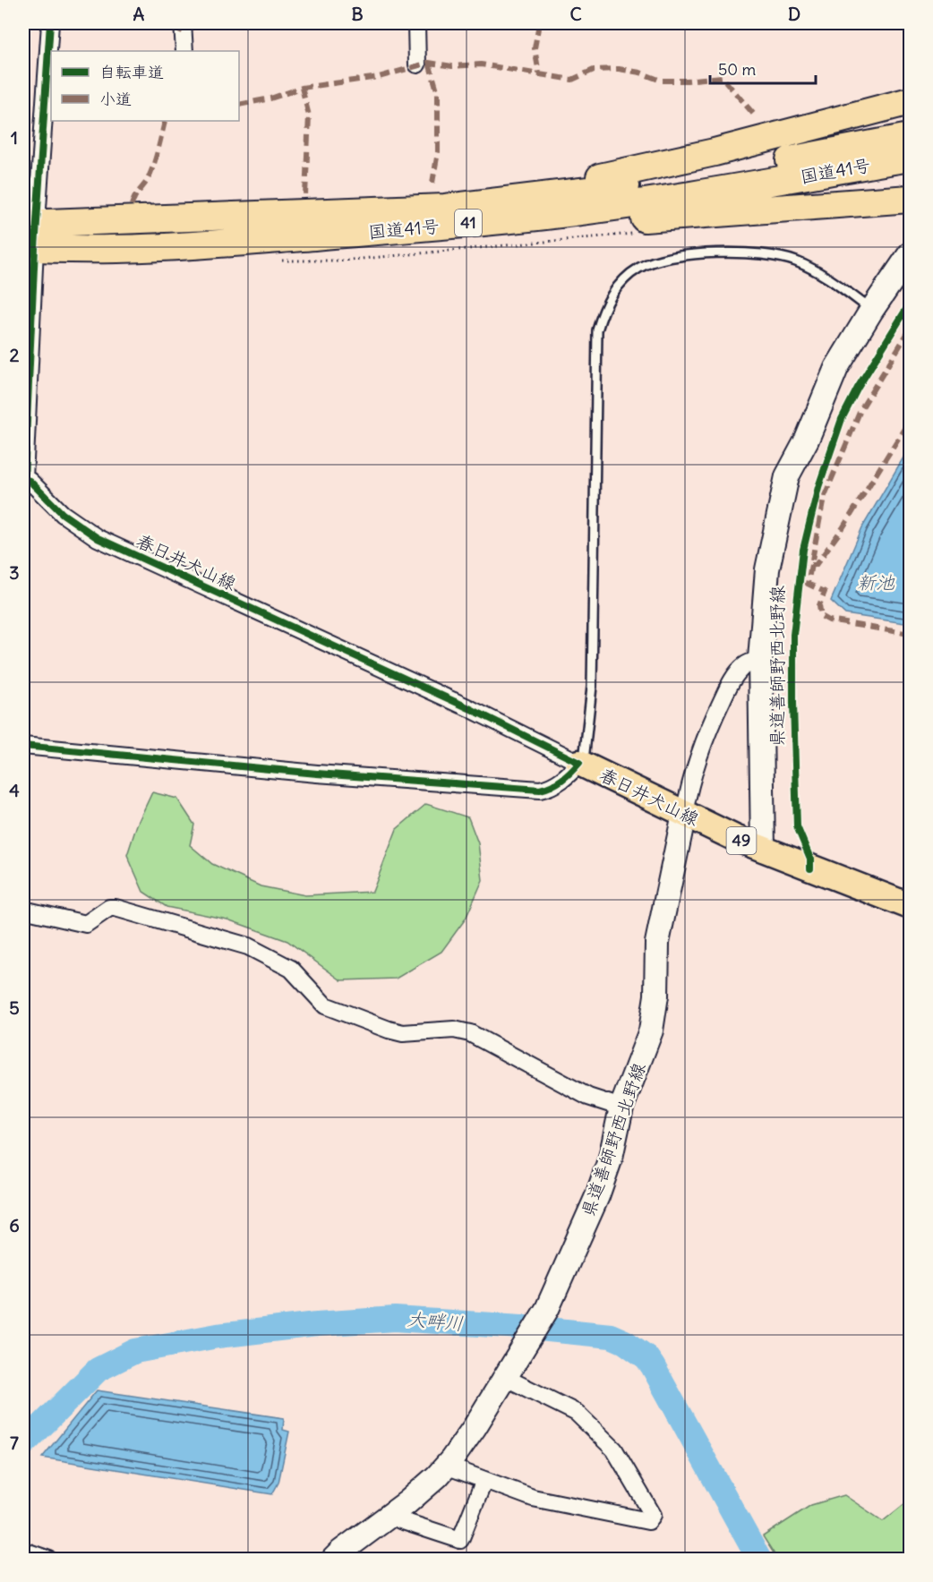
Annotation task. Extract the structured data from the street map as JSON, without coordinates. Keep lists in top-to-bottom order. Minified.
{"streets":{"highway":["国道41号","41"],"main road":["春日井犬山線","県道善師野西北野線","49"]},"crossings":[["国道41号","春日井犬山線"],["春日井犬山線","県道善師野西北野線"]],"water":["新池","大畔川"],"legend":["自転車道","小道"],"scale_bar":"50 m","grid":{"columns":["A","B","C","D"],"rows":["1","2","3","4","5","6","7"]}}
